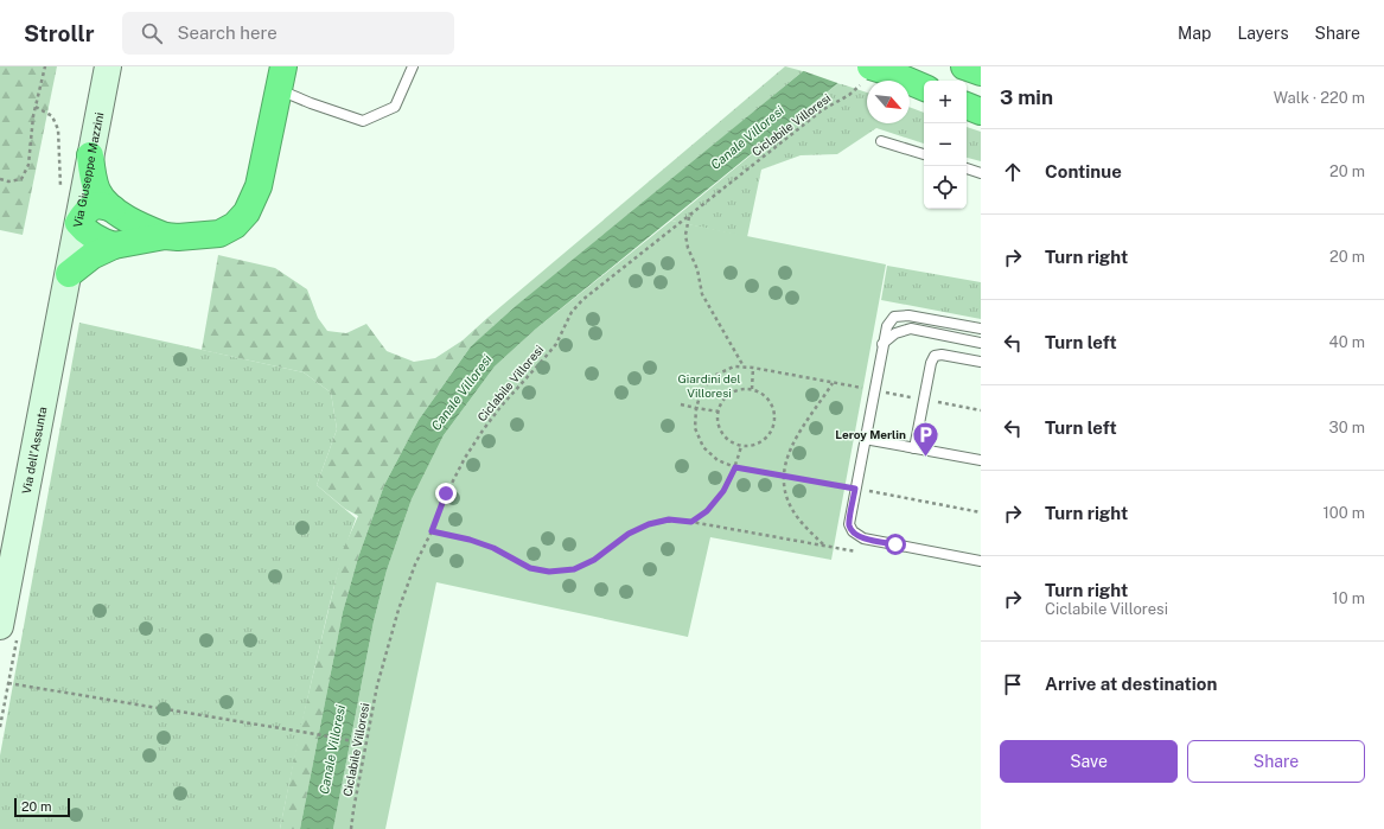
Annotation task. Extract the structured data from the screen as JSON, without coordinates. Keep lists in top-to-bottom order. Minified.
{"streets":{"street":["Via Giuseppe Mazzini","Via dell'Assunta"],"path":["Ciclabile Villoresi"]},"crossings":[["Via Giuseppe Mazzini","Via dell'Assunta"]],"water":["Canale Villoresi"],"parks":["Giardini del Villoresi"],"places":{"parking":["Leroy Merlin"]},"scale_bar":"20 m","north":"bottom right","page":{"header":"Strollr","search":"Search here","nav":["Map","Layers","Share"],"heading":["3 min","Walk · 220 m"],"map_buttons":["+","−"],"list":[["Continue","20 m"],["Turn right","20 m"],["Turn left","40 m"],["Turn left","30 m"],["Turn right","100 m"],["Turn right","Ciclabile Villoresi","10 m"],"Arrive at destination"],"buttons":["Save","Share"],"scale":"20 m"}}
